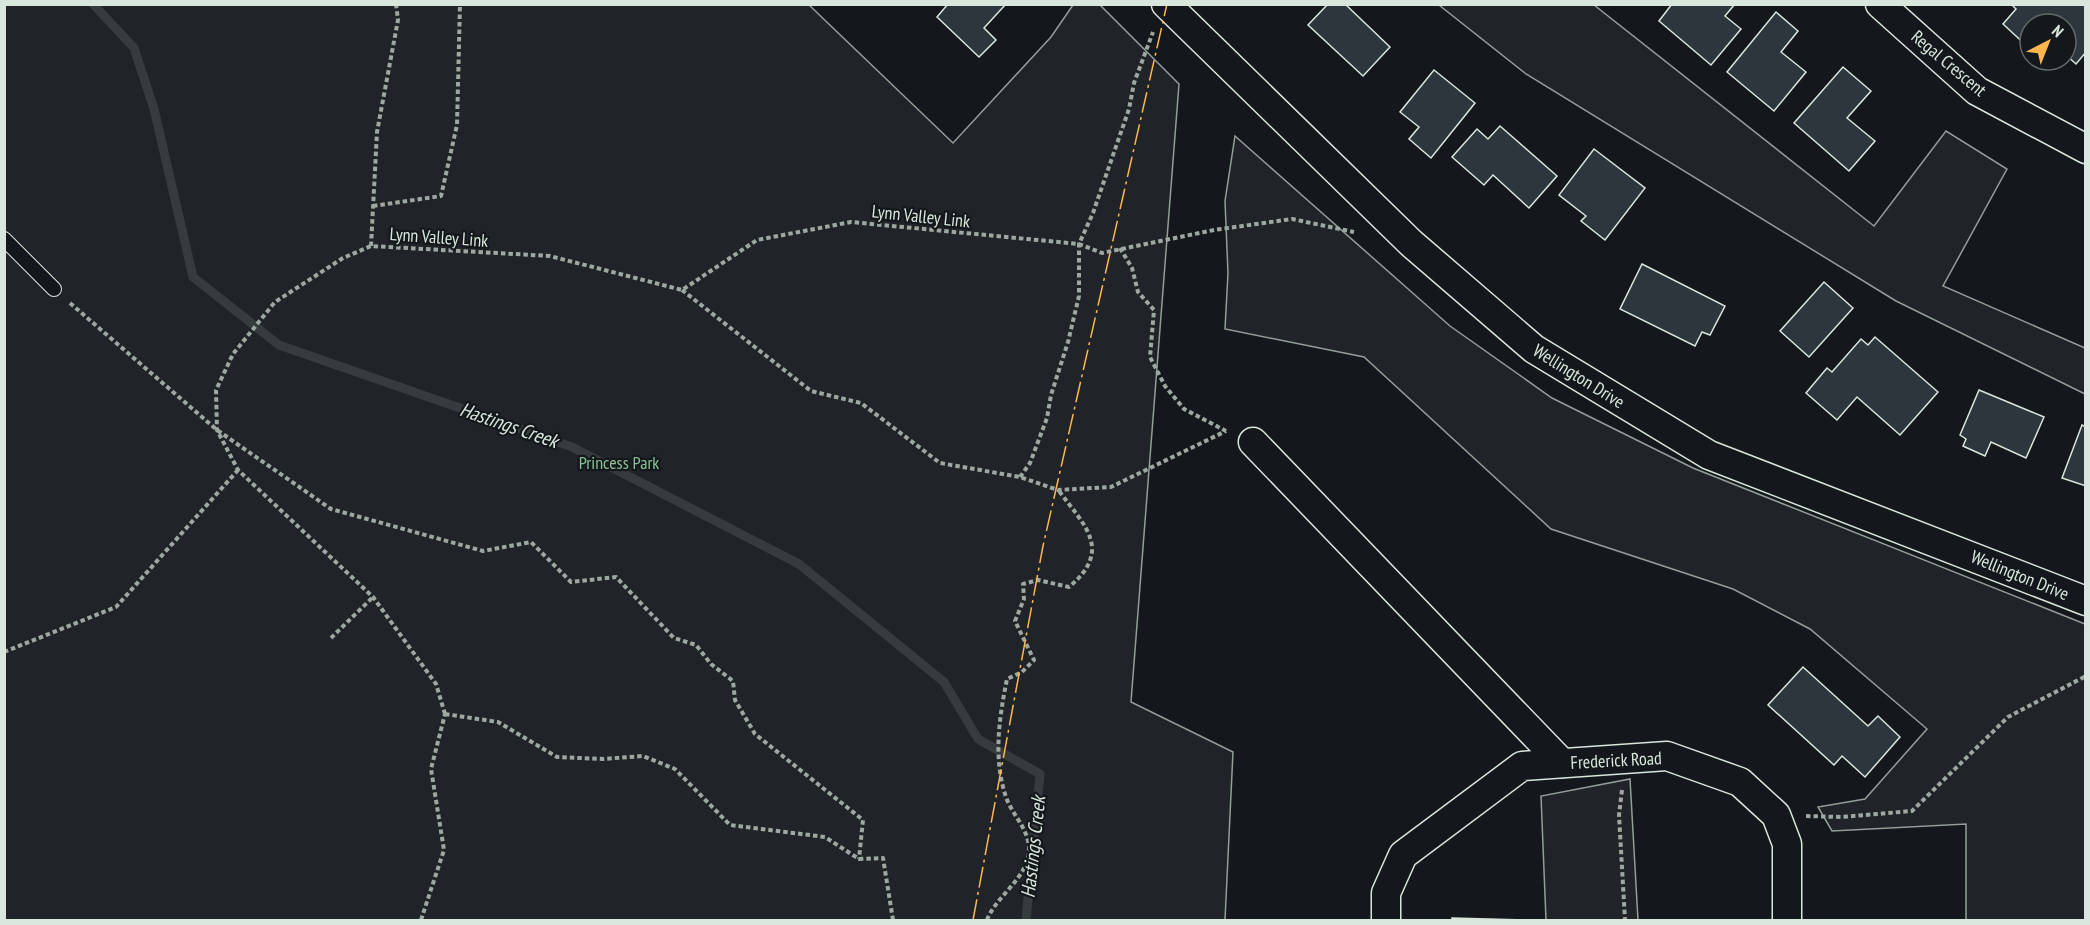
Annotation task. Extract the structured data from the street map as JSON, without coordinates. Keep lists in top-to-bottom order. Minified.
{"streets":{"street":["Regal Crescent","Wellington Drive","Frederick Road"],"path":["Lynn Valley Link"]},"water":["Hastings Creek"],"parks":["Princess Park"],"north":"top right"}
